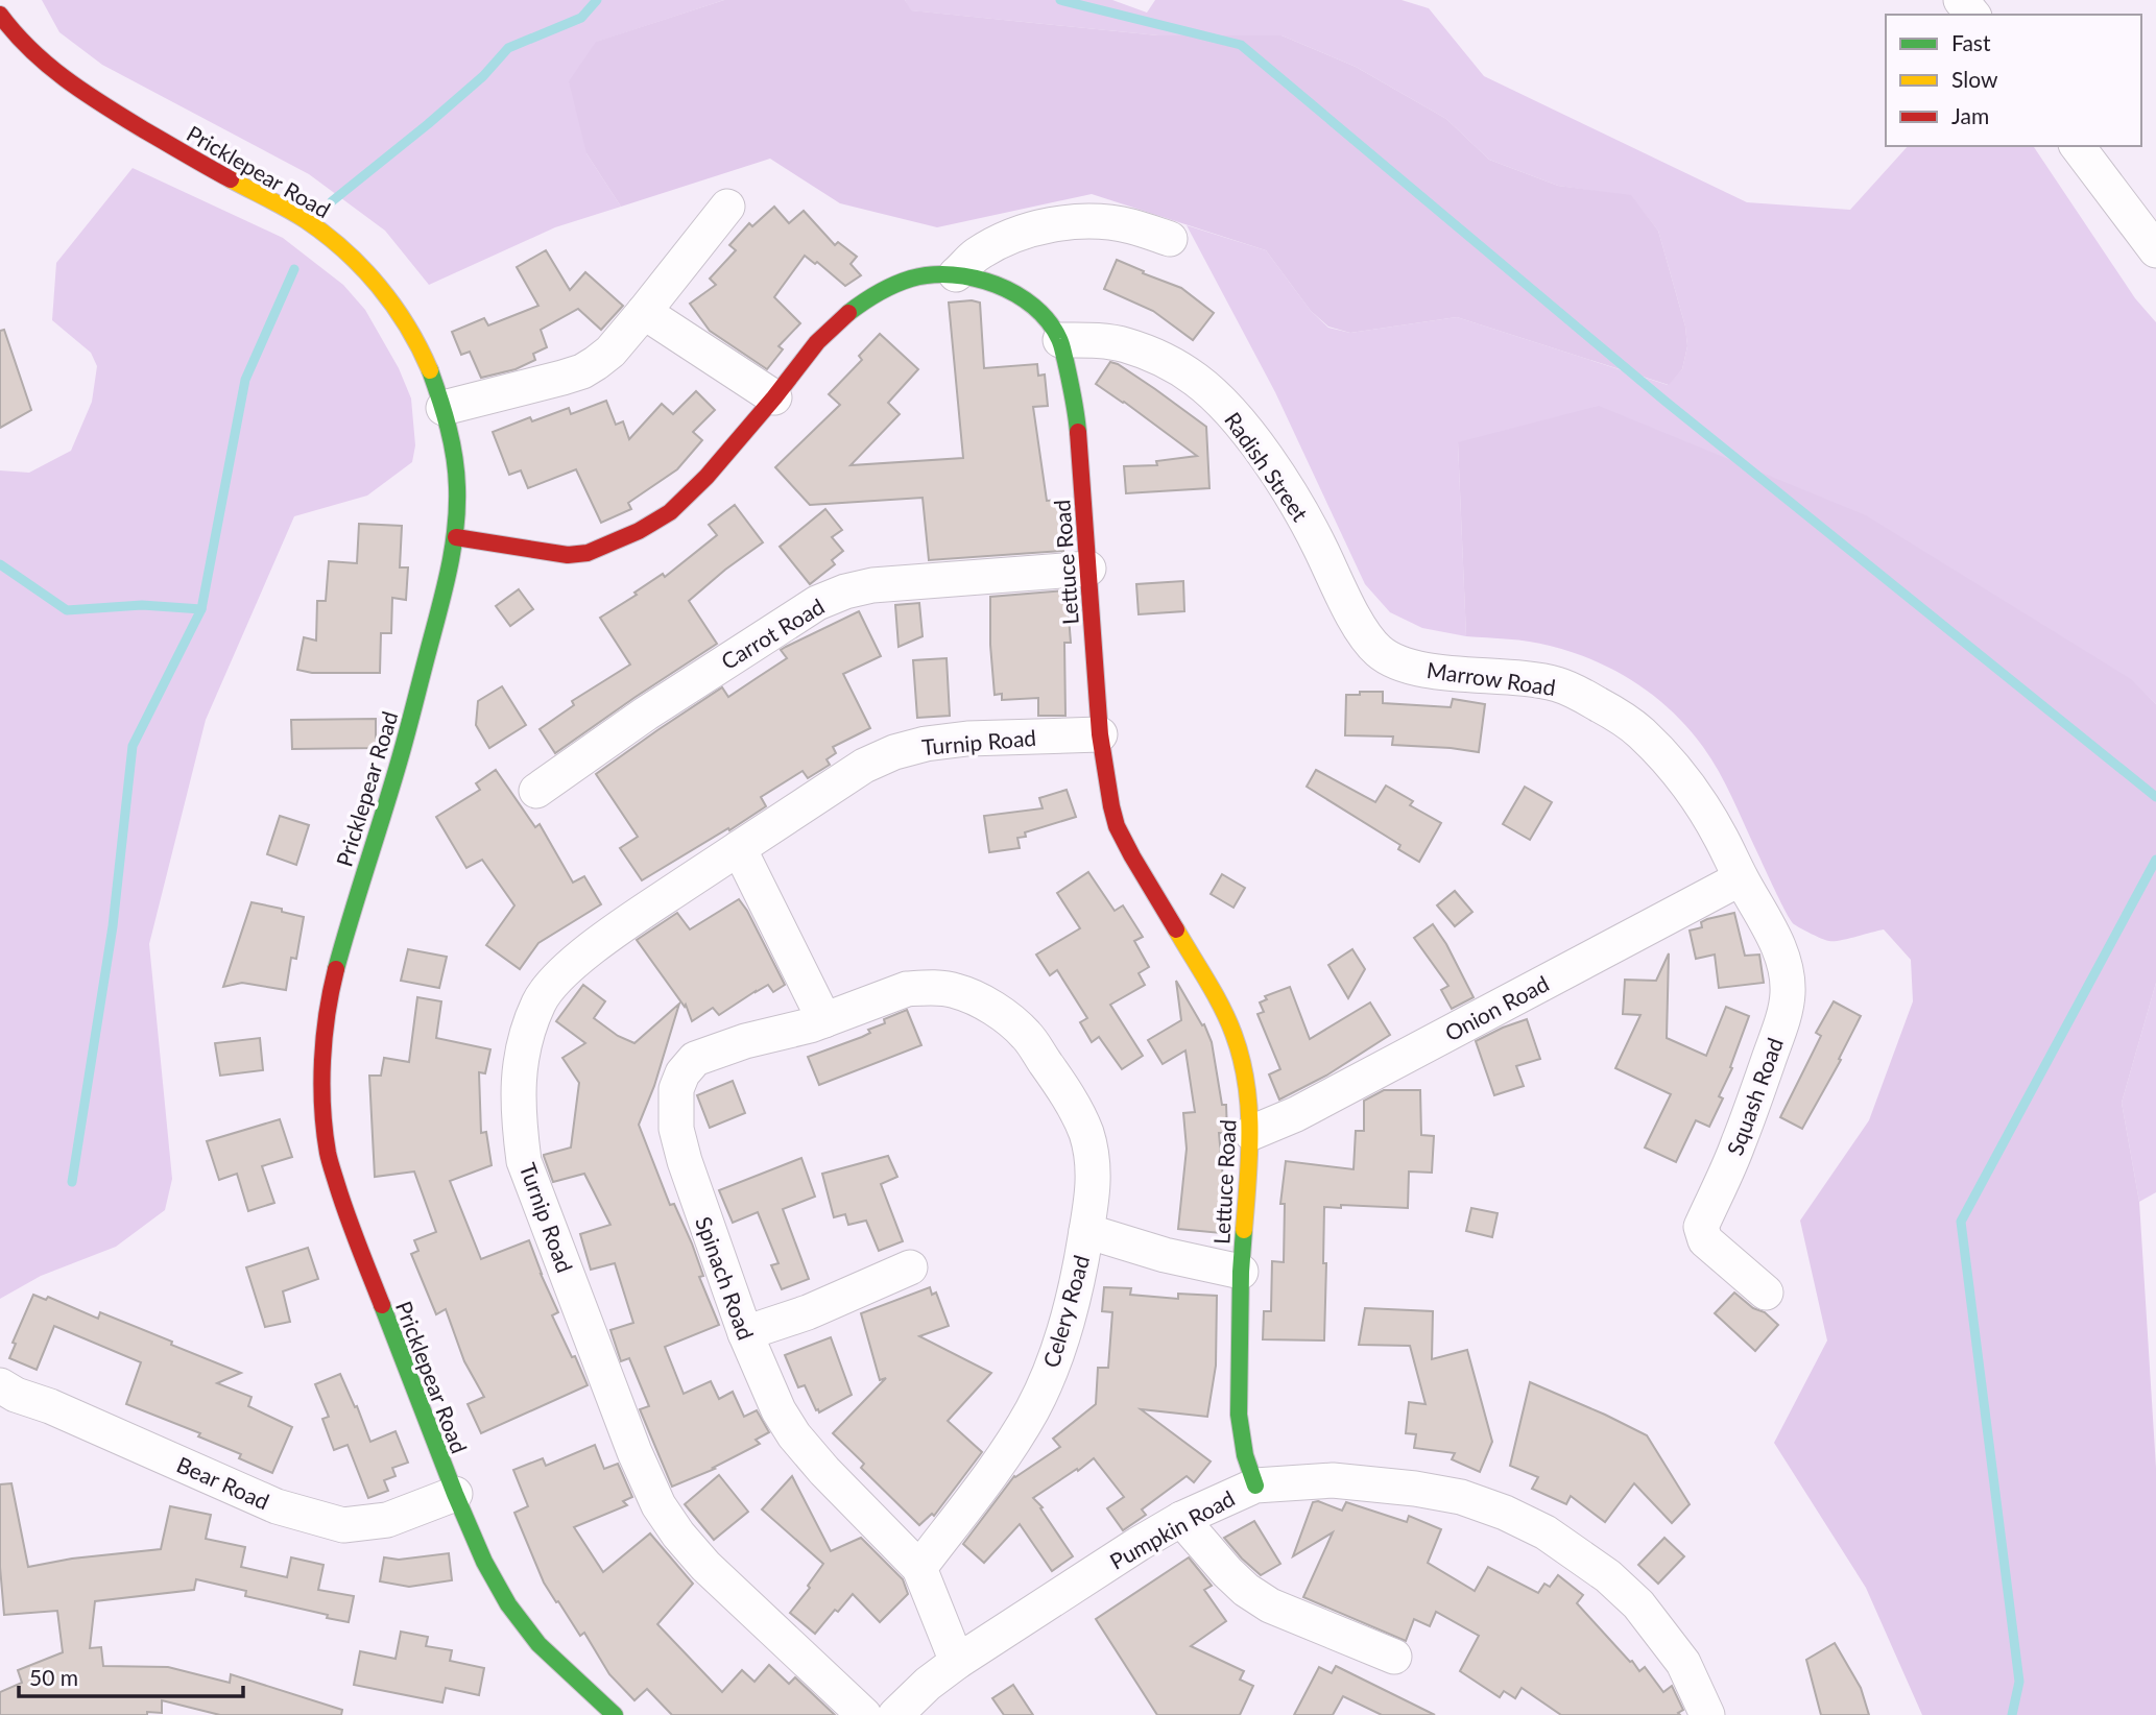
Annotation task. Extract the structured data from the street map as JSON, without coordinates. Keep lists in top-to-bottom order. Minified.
{"streets":{"street":["Pricklepear Road","Radish Street","Lettuce Road","Carrot Road","Marrow Road","Turnip Road","Onion Road","Squash Road","Spinach Road","Celery Road","Bear Road","Pumpkin Road"]},"crossings":[["Pricklepear Road","Lettuce Road"],["Pricklepear Road","Bear Road"],["Radish Street","Lettuce Road"],["Radish Street","Marrow Road"],["Lettuce Road","Carrot Road"],["Lettuce Road","Turnip Road"],["Lettuce Road","Onion Road"],["Lettuce Road","Pumpkin Road"],["Marrow Road","Onion Road"],["Marrow Road","Squash Road"],["Onion Road","Squash Road"],["Spinach Road","Celery Road"],["Spinach Road","Pumpkin Road"]],"legend":["Fast","Slow","Jam"],"scale_bar":"50 m"}
